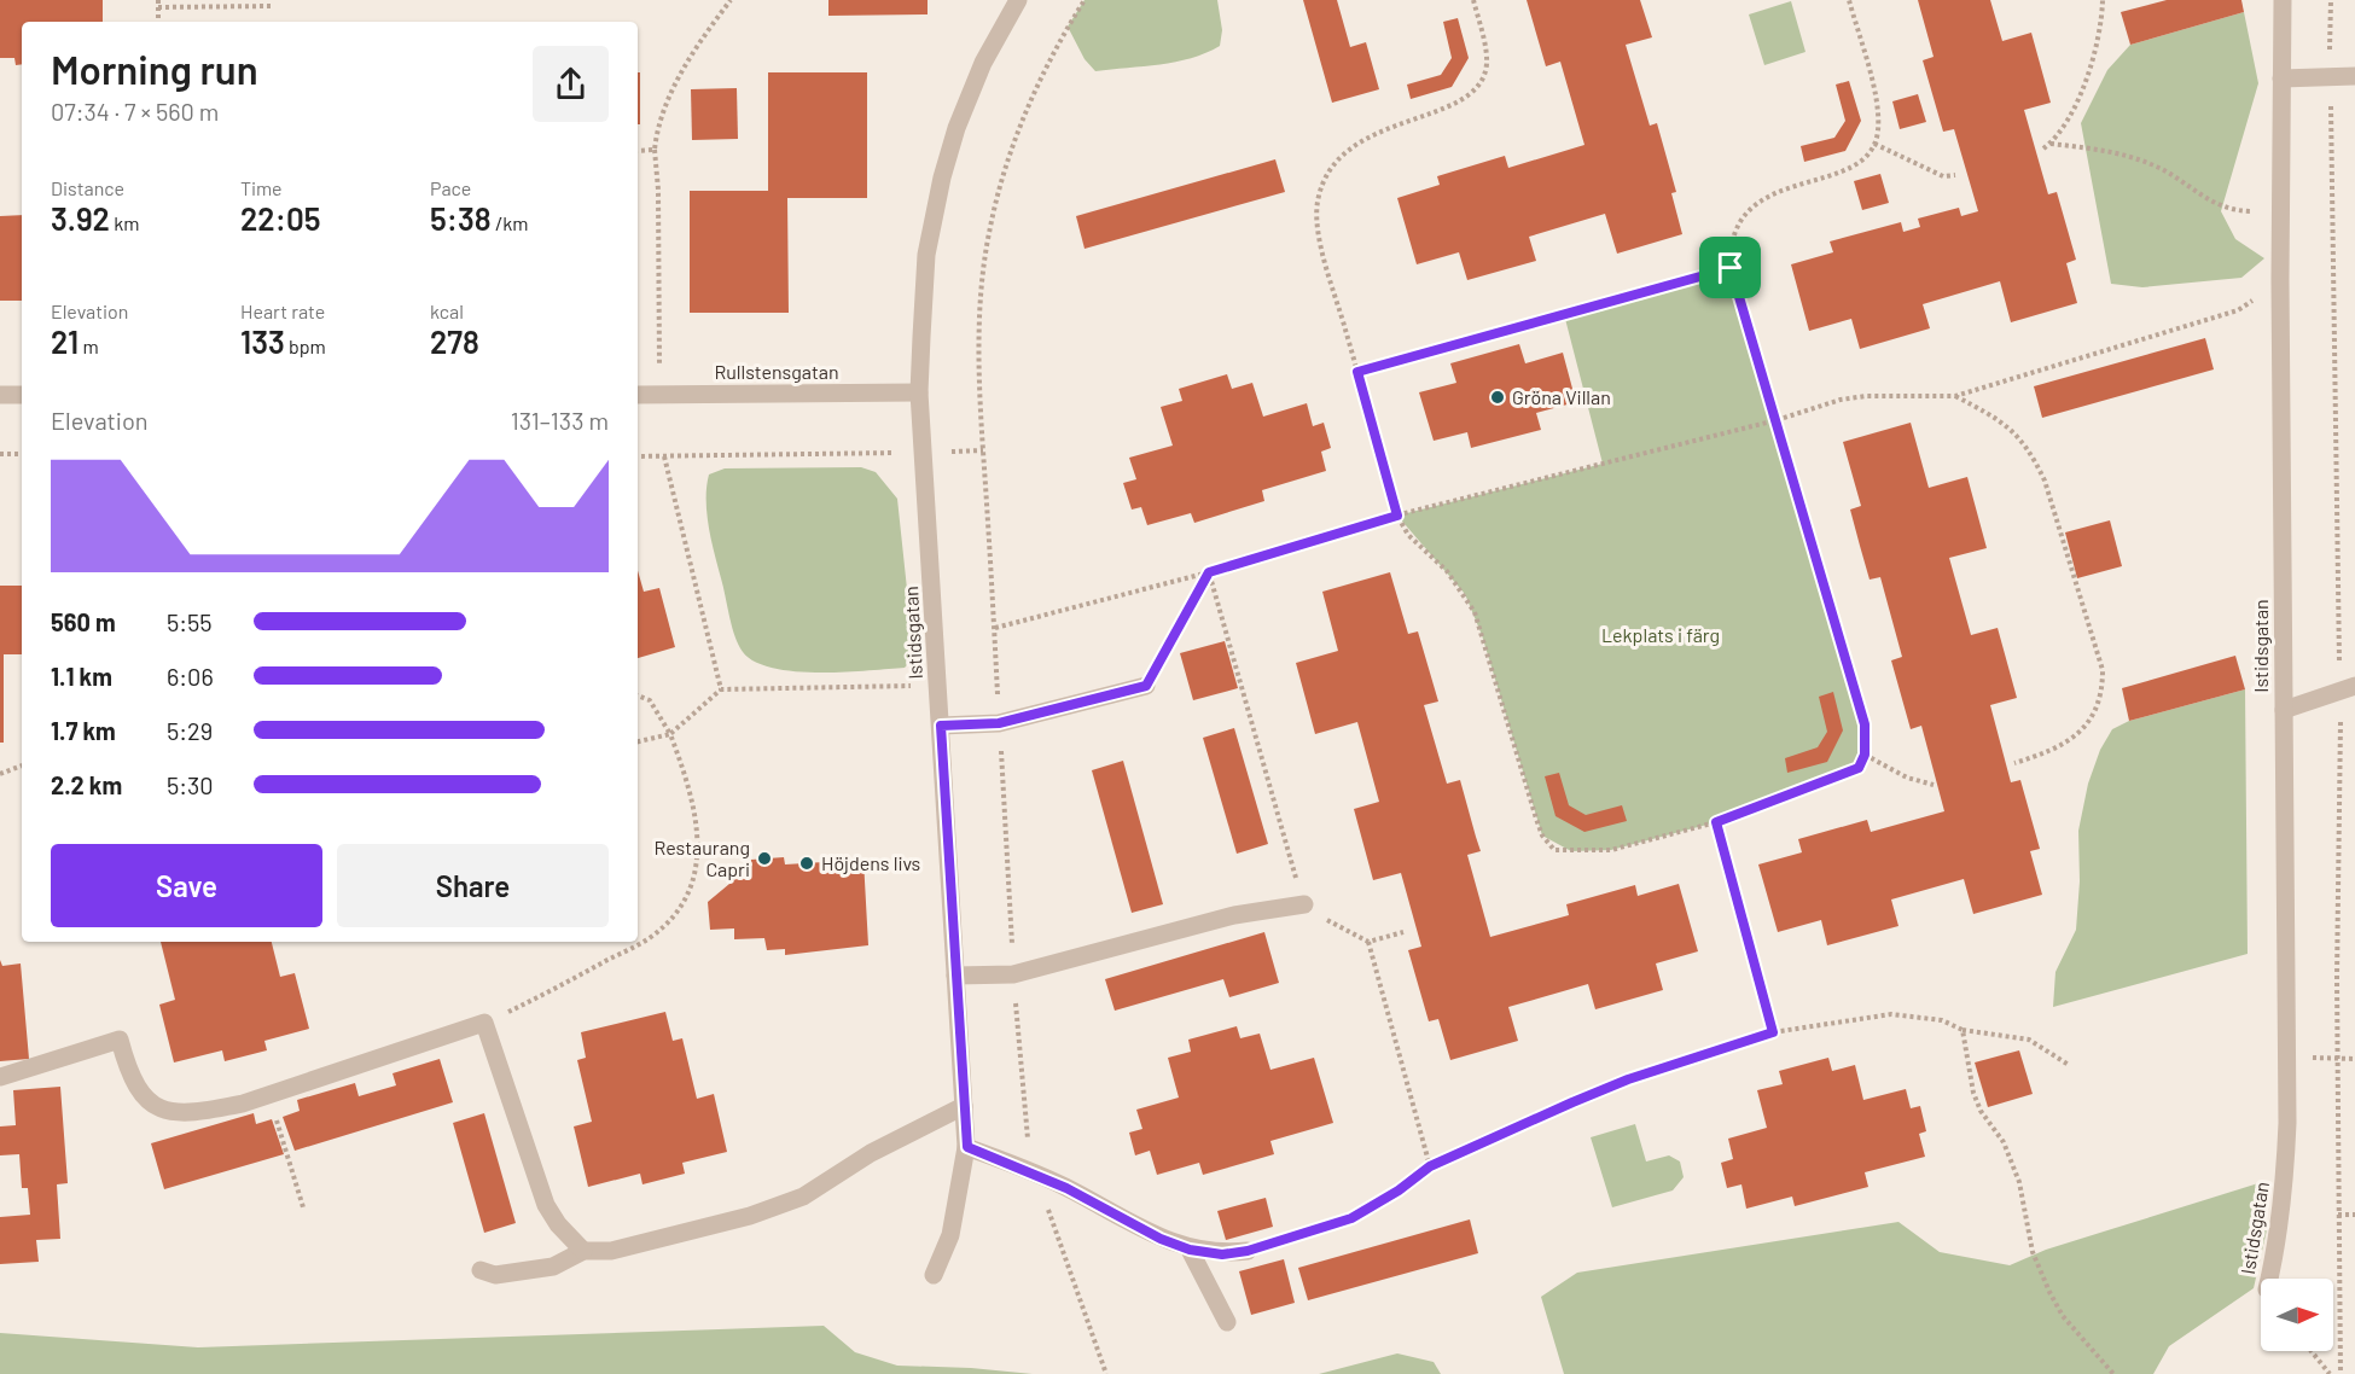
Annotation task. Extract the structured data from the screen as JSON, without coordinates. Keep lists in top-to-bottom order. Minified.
{"streets":{"street":["Rullstensgatan","Istidsgatan"]},"crossings":[["Rullstensgatan","Istidsgatan"]],"parks":["Lekplats i färg"],"places":["Gröna Villan","Restaurang Capri","Höjdens livs"],"north":"right","page":{"heading":["Morning run","07:34 · 7 × 560 m"],"stats":[["Distance","3.92 km"],["Time","22:05"],["Pace","5:38 /km"],["Elevation","21 m"],["Heart rate","133 bpm"],["kcal","278"]],"chart":["Elevation","131–133 m"],"list":[{"name":"560 m","note":"5:55"},{"name":"1.1 km","note":"6:06"},{"name":"1.7 km","note":"5:29"},{"name":"2.2 km","note":"5:30"}],"buttons":["Save","Share"]}}
